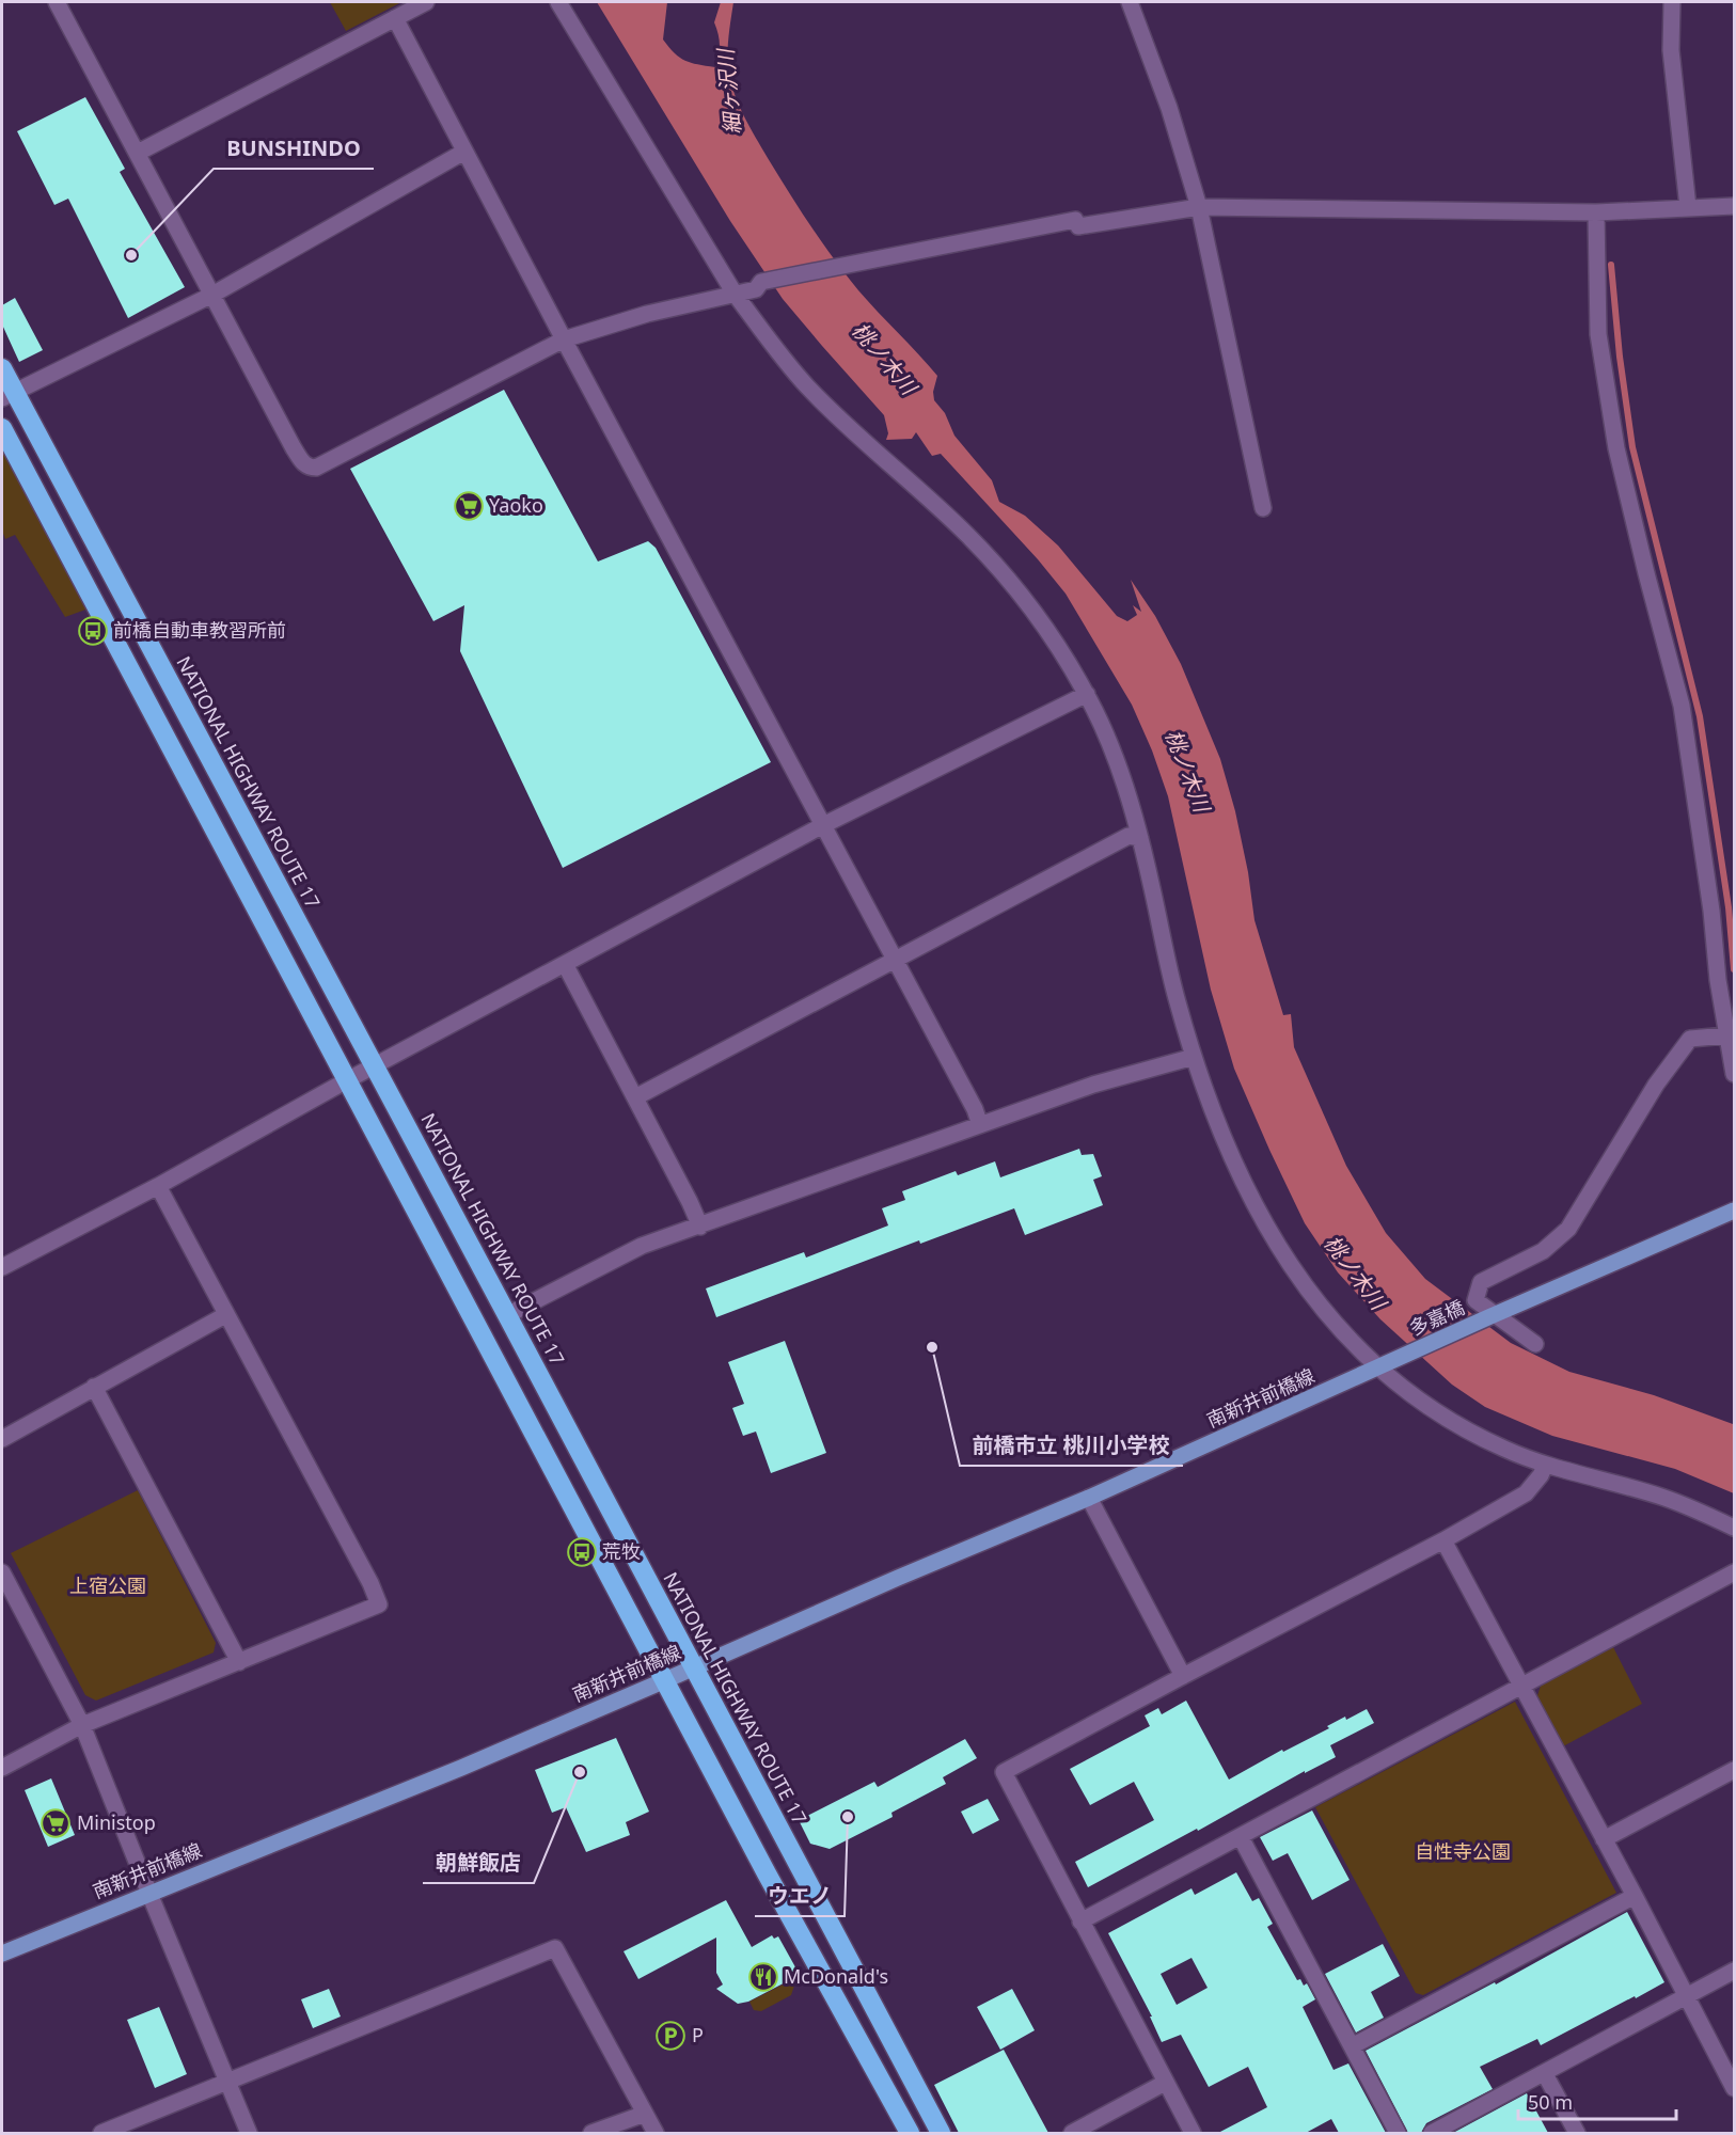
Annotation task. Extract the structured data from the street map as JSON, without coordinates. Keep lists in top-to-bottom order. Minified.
{"streets":{"highway":["NATIONAL HIGHWAY ROUTE 17"],"main road":["多嘉橋","南新井前橋線"]},"crossings":[["NATIONAL HIGHWAY ROUTE 17","南新井前橋線"],["多嘉橋","南新井前橋線"]],"water":["細ヶ沢川","桃ノ木川"],"parks":["上宿公園","自性寺公園"],"places":{"other":["BUNSHINDO","前橋市立 桃川小学校","朝鮮飯店","ウエノ"],"supermarket":["Yaoko","Ministop"],"bus stop":["前橋自動車教習所前","荒牧"],"restaurant":["McDonald's"],"parking":["P"]},"scale_bar":"50 m"}
